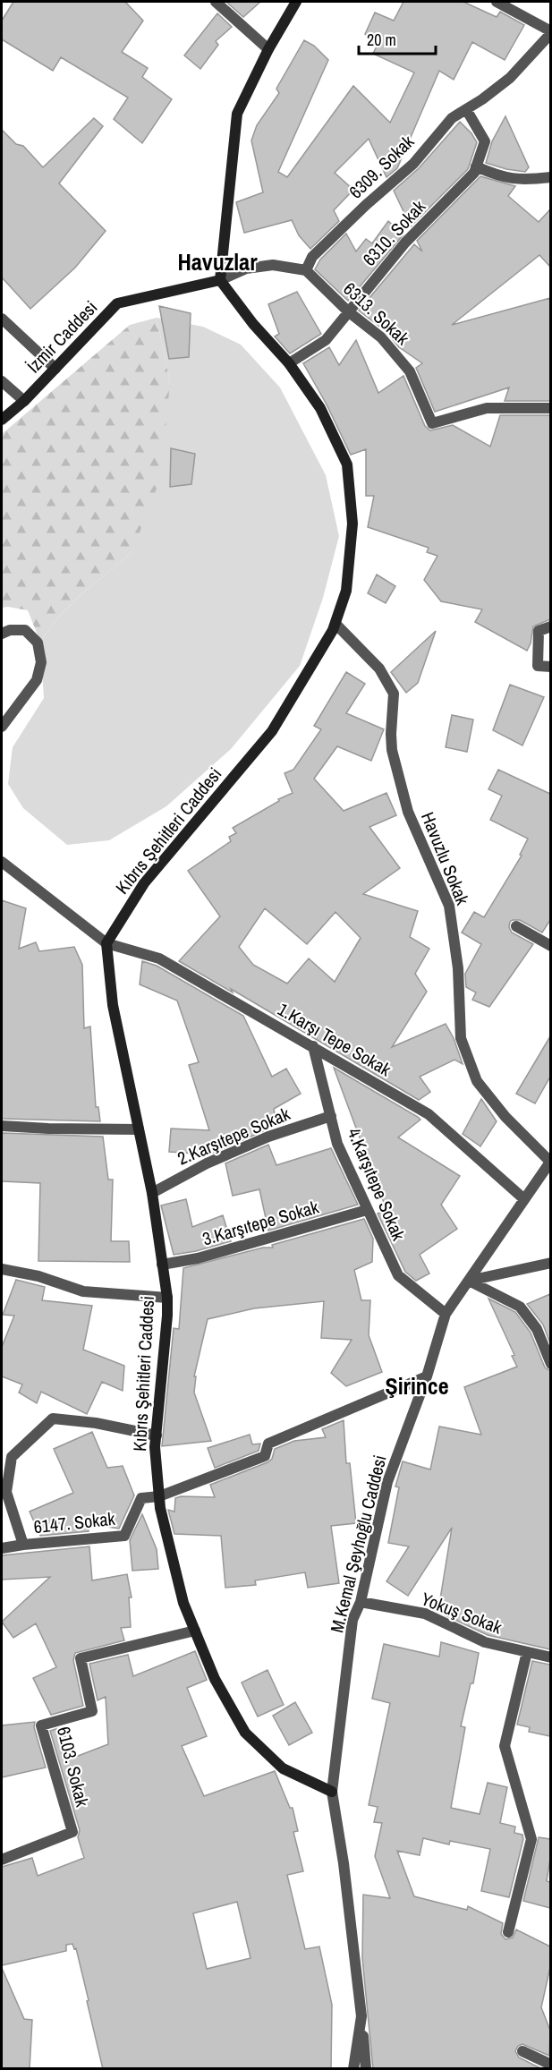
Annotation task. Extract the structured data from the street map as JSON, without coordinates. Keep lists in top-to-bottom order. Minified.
{"streets":{"street":["6309. Sokak","6310. Sokak","6313. Sokak","İzmir Caddesi","Kıbrıs Şehitleri Caddesi","Havuzlu Sokak","1.Karşı Tepe Sokak","2.Karşıtepe Sokak","4.Karşıtepe Sokak","3.Karşıtepe Sokak","6147. Sokak","M.Kemal Şeyhoğlu Caddesi","Yokuş Sokak","6103. Sokak"]},"crossings":[["6309. Sokak","6310. Sokak"],["6309. Sokak","6313. Sokak"],["6310. Sokak","6313. Sokak"],["6310. Sokak","Kıbrıs Şehitleri Caddesi"],["İzmir Caddesi","Kıbrıs Şehitleri Caddesi"],["Kıbrıs Şehitleri Caddesi","Havuzlu Sokak"],["Kıbrıs Şehitleri Caddesi","1.Karşı Tepe Sokak"],["Kıbrıs Şehitleri Caddesi","2.Karşıtepe Sokak"],["Kıbrıs Şehitleri Caddesi","3.Karşıtepe Sokak"],["Kıbrıs Şehitleri Caddesi","6147. Sokak"],["Kıbrıs Şehitleri Caddesi","M.Kemal Şeyhoğlu Caddesi"],["Kıbrıs Şehitleri Caddesi","6103. Sokak"],["Havuzlu Sokak","M.Kemal Şeyhoğlu Caddesi"],["1.Karşı Tepe Sokak","4.Karşıtepe Sokak"],["1.Karşı Tepe Sokak","M.Kemal Şeyhoğlu Caddesi"],["2.Karşıtepe Sokak","4.Karşıtepe Sokak"],["4.Karşıtepe Sokak","3.Karşıtepe Sokak"],["4.Karşıtepe Sokak","M.Kemal Şeyhoğlu Caddesi"],["M.Kemal Şeyhoğlu Caddesi","Yokuş Sokak"]],"districts":["Havuzlar","Şirince"],"scale_bar":"20 m"}
